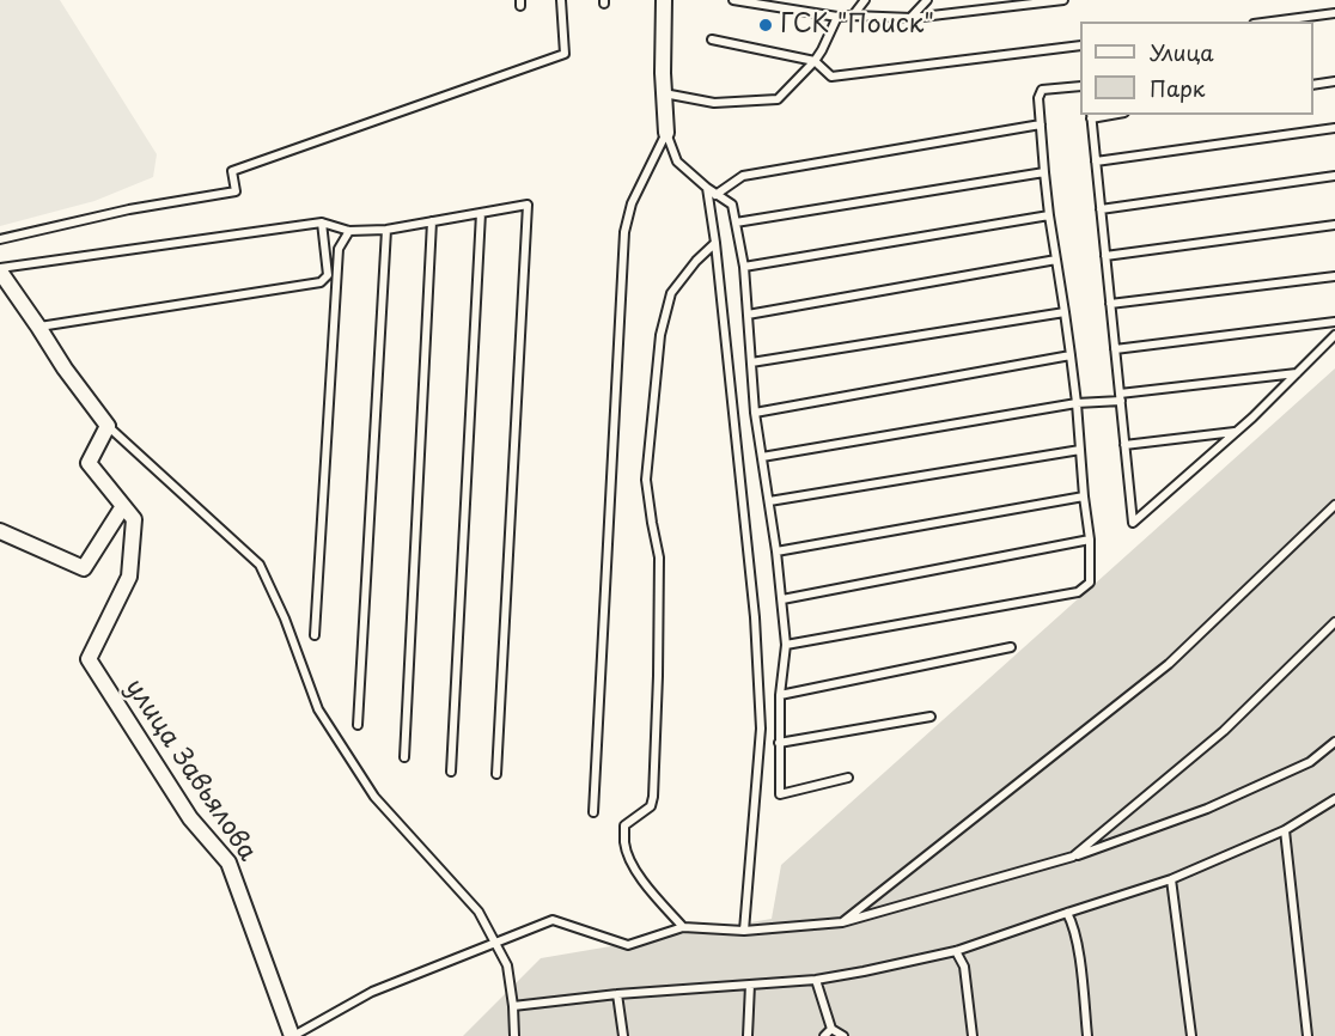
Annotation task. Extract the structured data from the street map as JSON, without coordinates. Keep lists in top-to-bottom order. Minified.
{"streets":{"street":["улица Завьялова"]},"places":["ГСК \"Поиск\""],"legend":["Улица","Парк"]}
